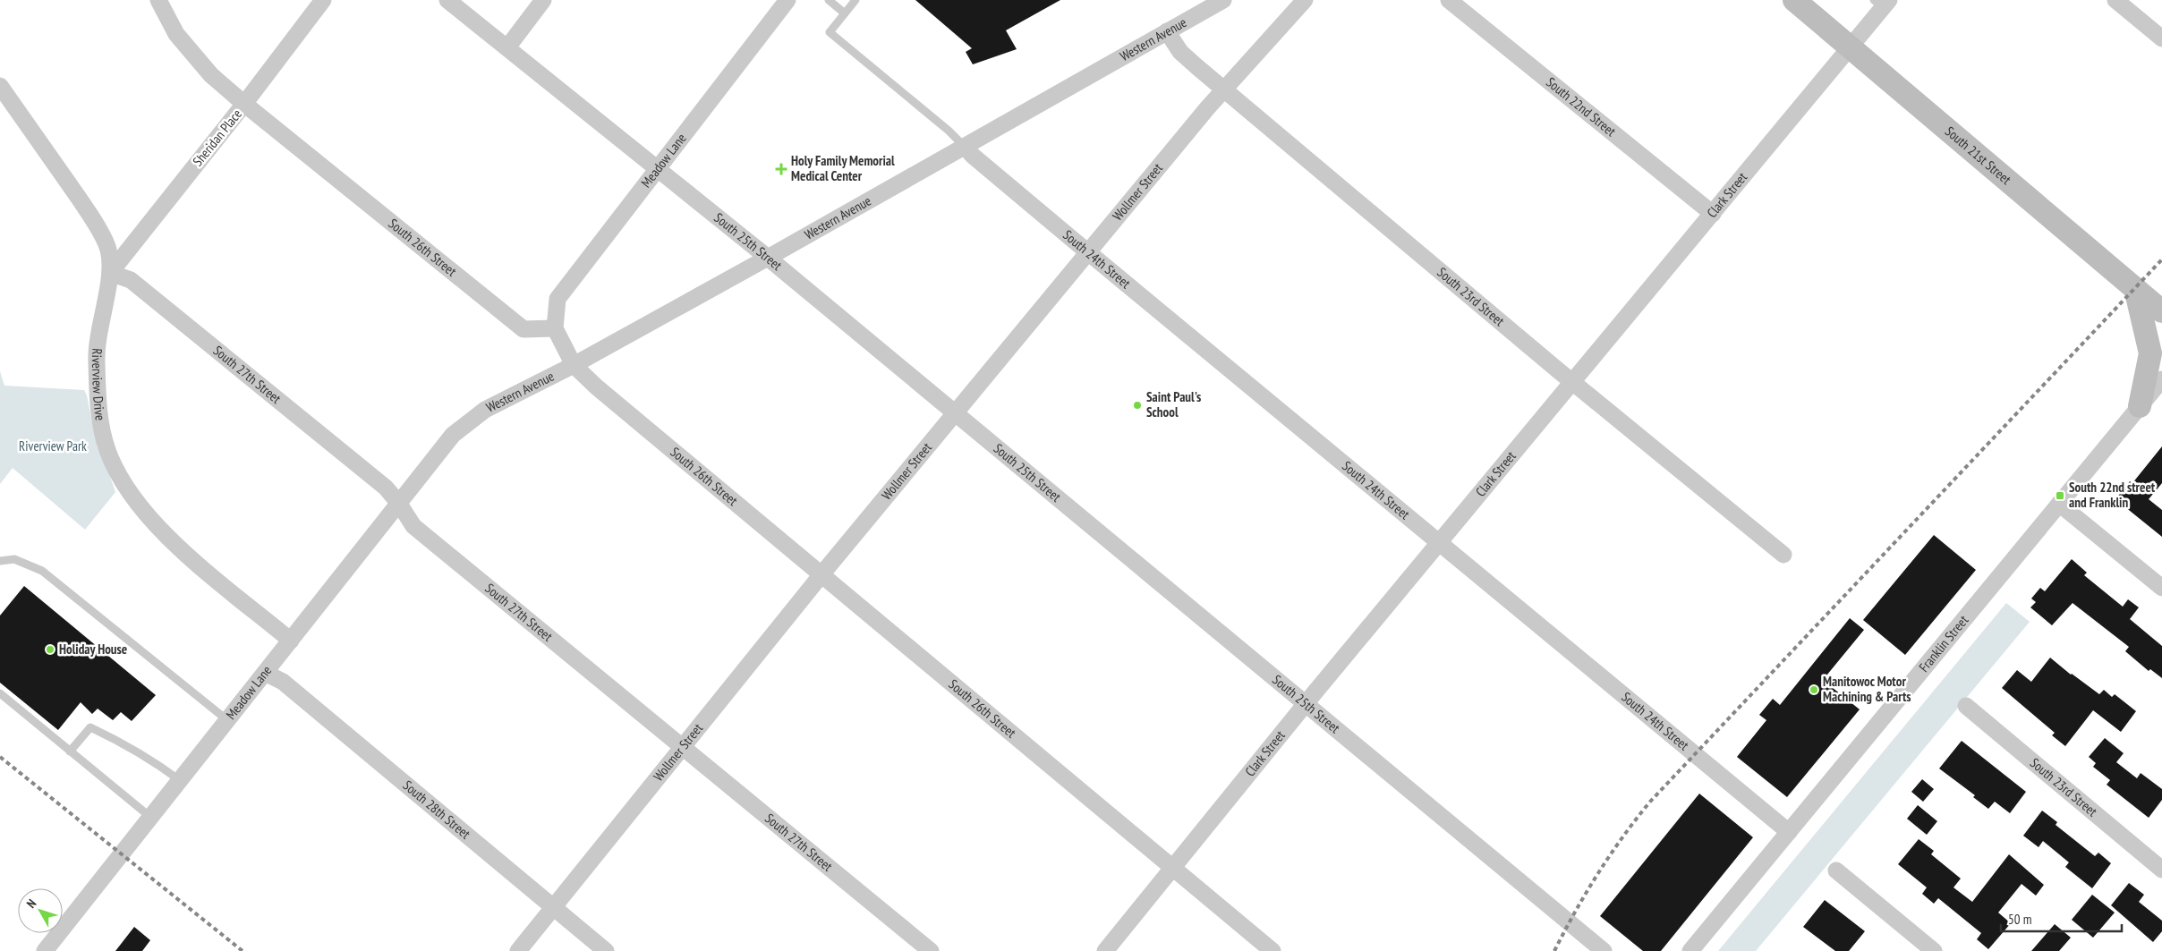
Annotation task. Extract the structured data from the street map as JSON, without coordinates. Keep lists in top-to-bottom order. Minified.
{"streets":{"main road":["South 21st Street"],"street":["Western Avenue","South 22nd Street","Sheridan Place","Meadow Lane","Wollmer Street","Clark Street","South 25th Street","South 26th Street","South 24th Street","South 23rd Street","South 27th Street","Riverview Drive","Franklin Street","South 28th Street"]},"crossings":[["Western Avenue","Meadow Lane"],["Western Avenue","South 25th Street"],["Western Avenue","South 26th Street"],["Western Avenue","South 24th Street"],["Western Avenue","South 23rd Street"],["South 22nd Street","Clark Street"],["Sheridan Place","South 26th Street"],["Sheridan Place","South 27th Street"],["Sheridan Place","Riverview Drive"],["South 21st Street","Clark Street"],["Meadow Lane","South 25th Street"],["Meadow Lane","South 26th Street"],["Meadow Lane","South 27th Street"],["Meadow Lane","Riverview Drive"],["Meadow Lane","South 28th Street"],["Wollmer Street","South 25th Street"],["Wollmer Street","South 26th Street"],["Wollmer Street","South 24th Street"],["Wollmer Street","South 23rd Street"],["Wollmer Street","South 27th Street"],["Wollmer Street","South 28th Street"],["Clark Street","South 25th Street"],["Clark Street","South 26th Street"],["Clark Street","South 24th Street"],["Clark Street","South 23rd Street"],["South 24th Street","Franklin Street"],["South 27th Street","Riverview Drive"]],"parks":["Riverview Park"],"places":{"health":["Holy Family Memorial Medical Center"],"other":["Saint Paul's School","Holiday House","Manitowoc Motor Machining & Parts"],"transit":["South 22nd street and Franklin"]},"scale_bar":"50 m","north":"top left"}
